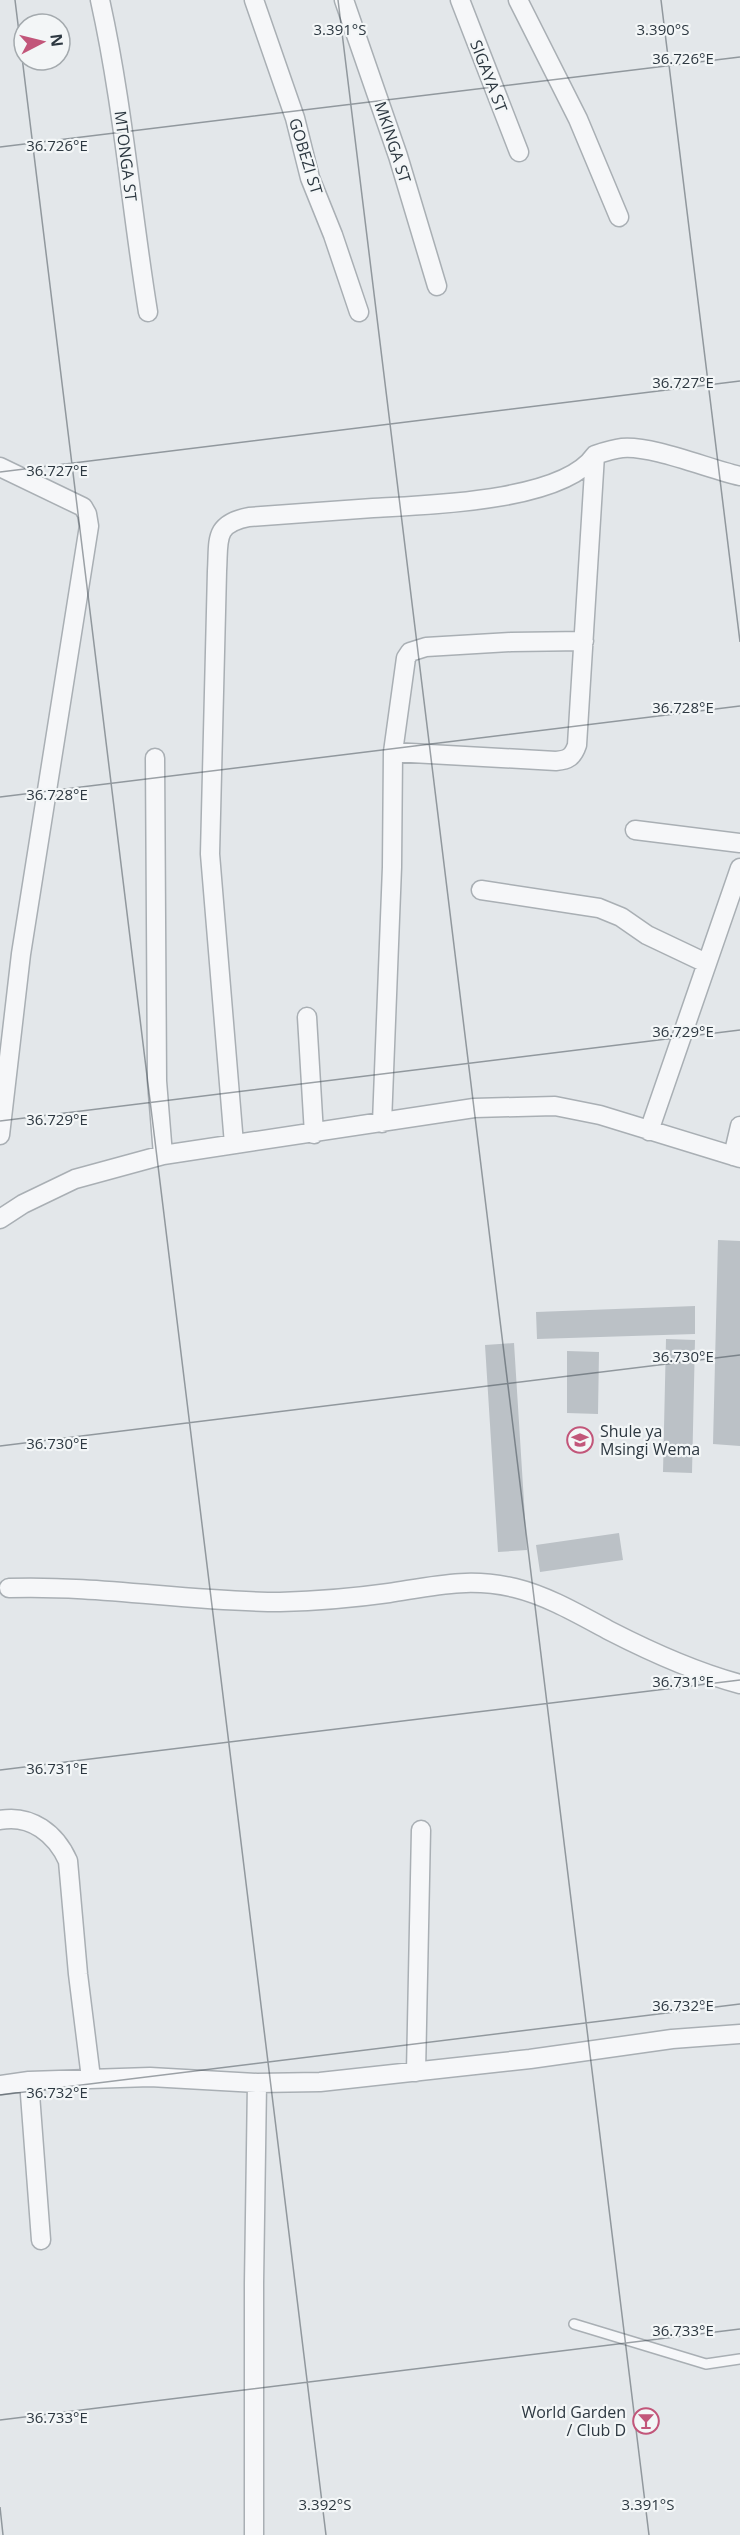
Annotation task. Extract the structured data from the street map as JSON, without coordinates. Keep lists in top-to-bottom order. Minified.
{"streets":{"street":["SIGAYA ST","MKINGA ST","MTONGA ST","GOBEZI ST"]},"places":{"school or university":["Shule ya Msingi Wema"],"bar":["World Garden / Club D"]},"north":"right","coordinates":["3.391°S","3.390°S","36.726°E","36.727°E","36.728°E","36.729°E","36.730°E","36.731°E","36.732°E","36.733°E","3.392°S"]}
